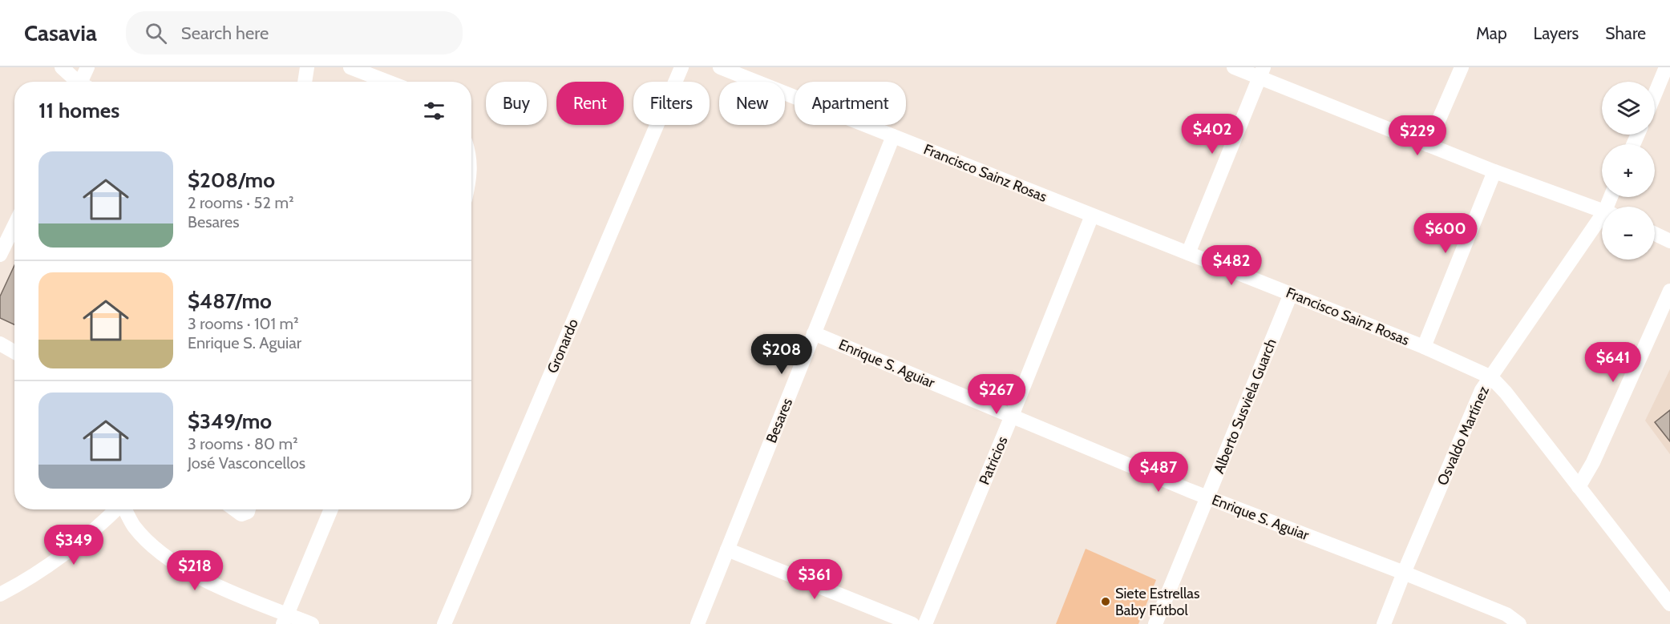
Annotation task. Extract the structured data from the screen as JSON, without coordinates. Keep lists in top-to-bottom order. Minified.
{"streets":{"street":["Francisco Sainz Rosas","Gronardo","Enrique S. Aguiar","Alberto Susviela Guarch","Besares","Osvaldo Martínez","Patricios"]},"crossings":[["Francisco Sainz Rosas","Alberto Susviela Guarch"],["Francisco Sainz Rosas","Besares"],["Francisco Sainz Rosas","Osvaldo Martínez"],["Francisco Sainz Rosas","Patricios"],["Enrique S. Aguiar","Alberto Susviela Guarch"],["Enrique S. Aguiar","Besares"],["Enrique S. Aguiar","Osvaldo Martínez"],["Enrique S. Aguiar","Patricios"]],"places":["Siete Estrellas Baby Fútbol"],"page":{"header":"Casavia","search":"Search here","nav":["Map","Layers","Share"],"map_buttons":["+","−"],"chip":["Buy","Rent","Filters","New","Apartment"],"heading":"11 homes","price":["$402","$229","$600","$482","$208","$641","$267","$487","$349","$218","$361"],"list":[{"name":"$208/mo","note":"2 rooms · 52 m² · Besares"},{"name":"$487/mo","note":"3 rooms · 101 m² · Enrique S. Aguiar"},{"name":"$349/mo","note":"3 rooms · 80 m² · José Vasconcellos"}]}}
